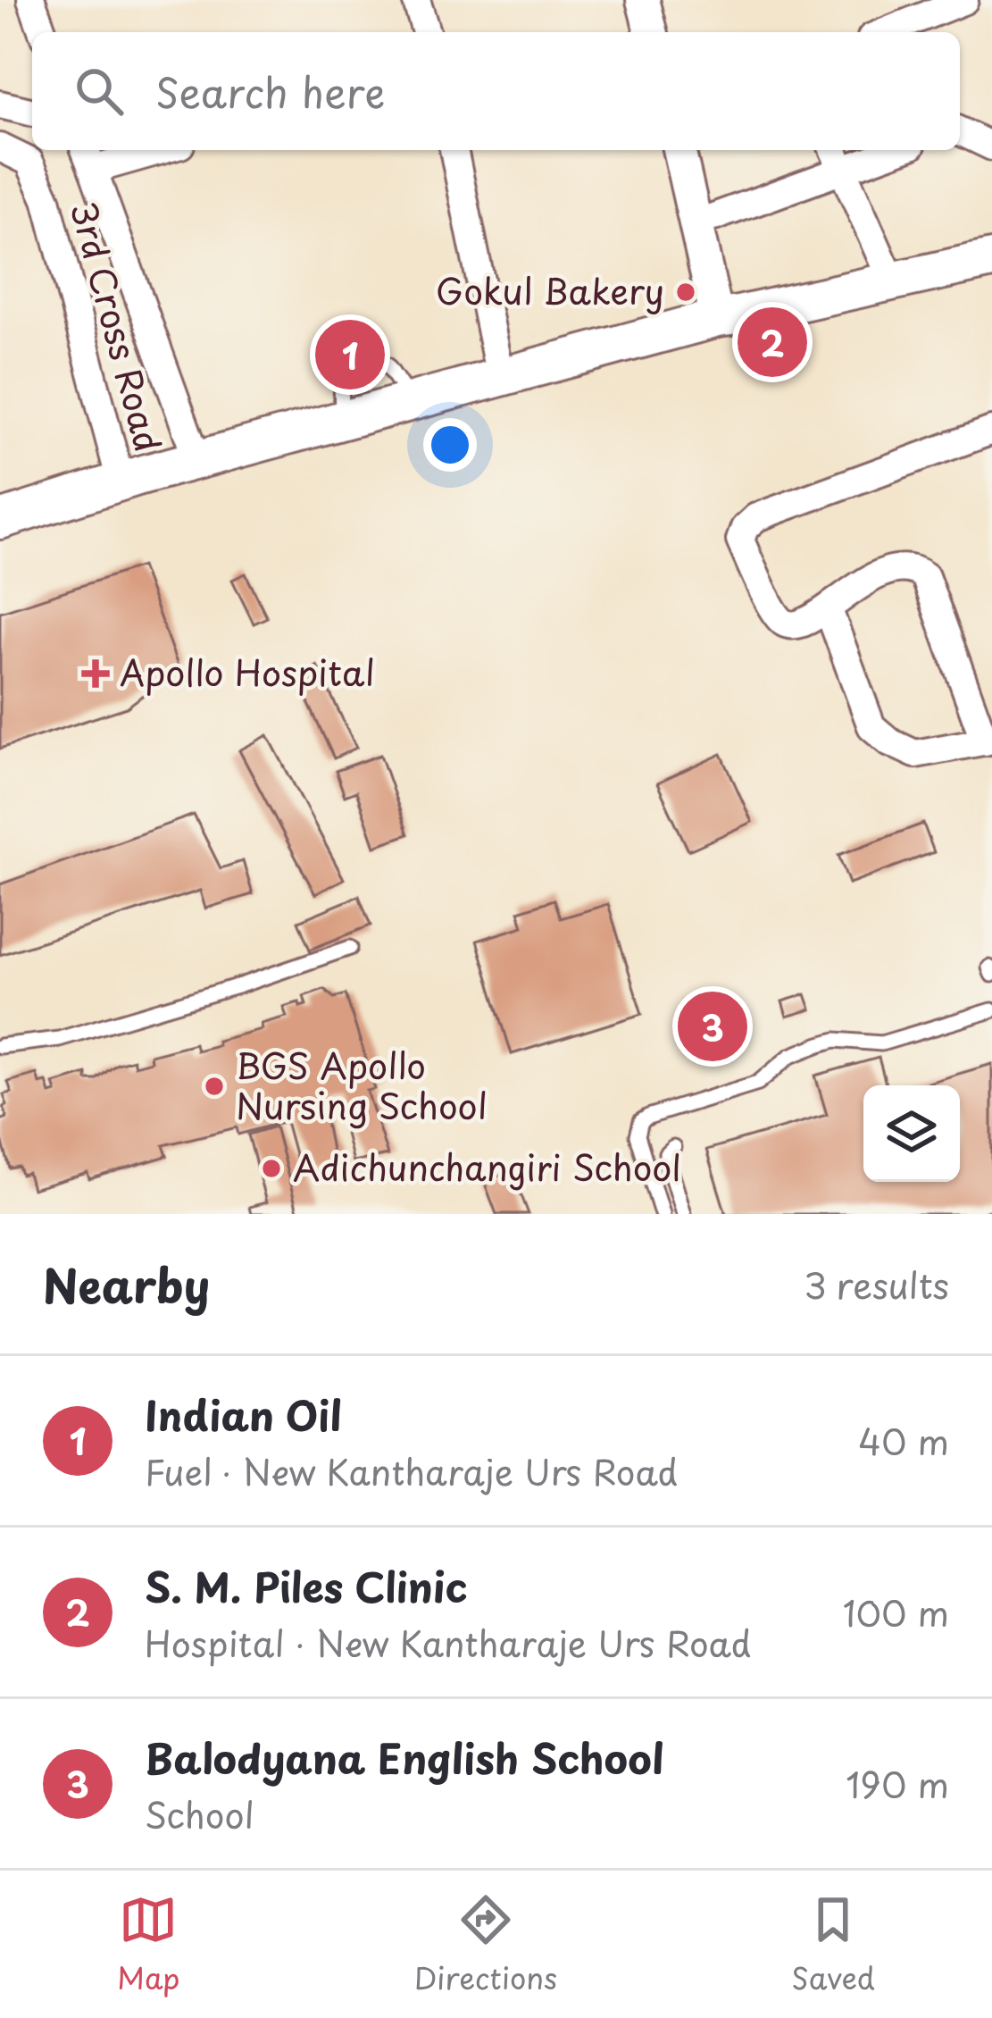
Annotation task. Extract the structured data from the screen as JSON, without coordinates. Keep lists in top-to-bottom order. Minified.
{"streets":{"street":["3rd Cross Road"]},"places":{"other":["Gokul Bakery","BGS Apollo Nursing School","Adichunchangiri School"],"health":["Apollo Hospital"]},"page":{"search":"Search here","pins":["2","1","3"],"heading":["Nearby","3 results"],"list":[{"mark":"1","name":"Indian Oil","note":"Fuel · New Kantharaje Urs Road","value":"40 m"},{"mark":"2","name":"S. M. Piles Clinic","note":"Hospital · New Kantharaje Urs Road","value":"100 m"},{"mark":"3","name":"Balodyana English School","note":"School","value":"190 m"}],"nav":["Map","Directions","Saved"]}}
